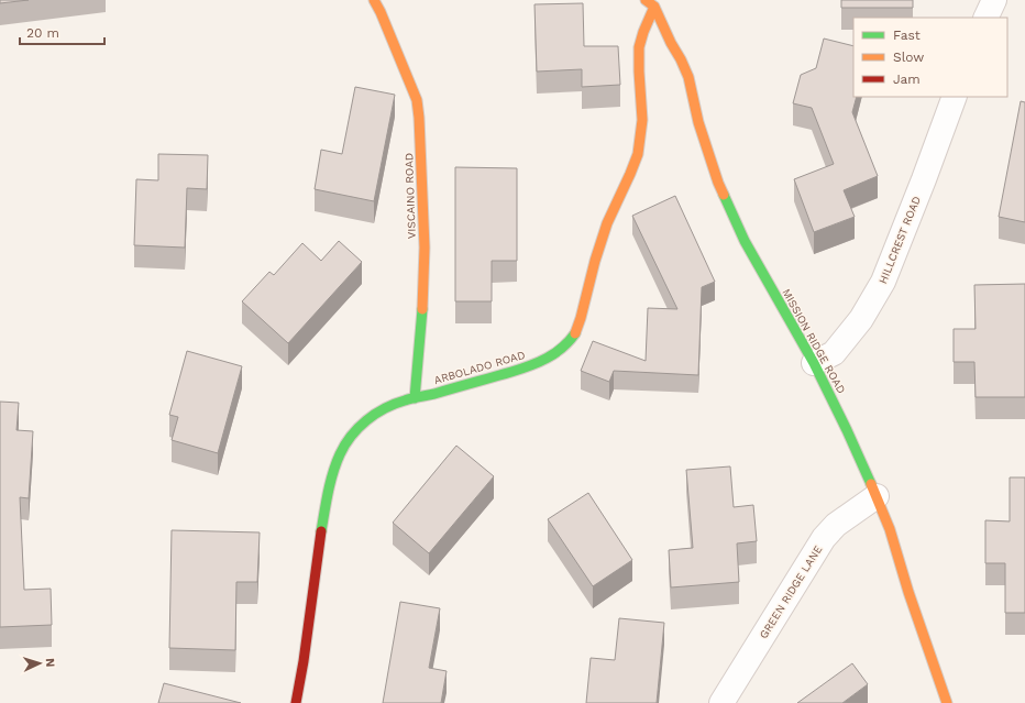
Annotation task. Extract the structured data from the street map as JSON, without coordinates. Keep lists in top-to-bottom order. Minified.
{"streets":{"street":["VISCAINO ROAD","HILLCREST ROAD","MISSION RIDGE ROAD","ARBOLADO ROAD","GREEN RIDGE LANE"]},"crossings":[["VISCAINO ROAD","ARBOLADO ROAD"],["HILLCREST ROAD","MISSION RIDGE ROAD"],["MISSION RIDGE ROAD","ARBOLADO ROAD"],["MISSION RIDGE ROAD","GREEN RIDGE LANE"]],"legend":["Fast","Slow","Jam"],"scale_bar":"20 m","north":"right"}
